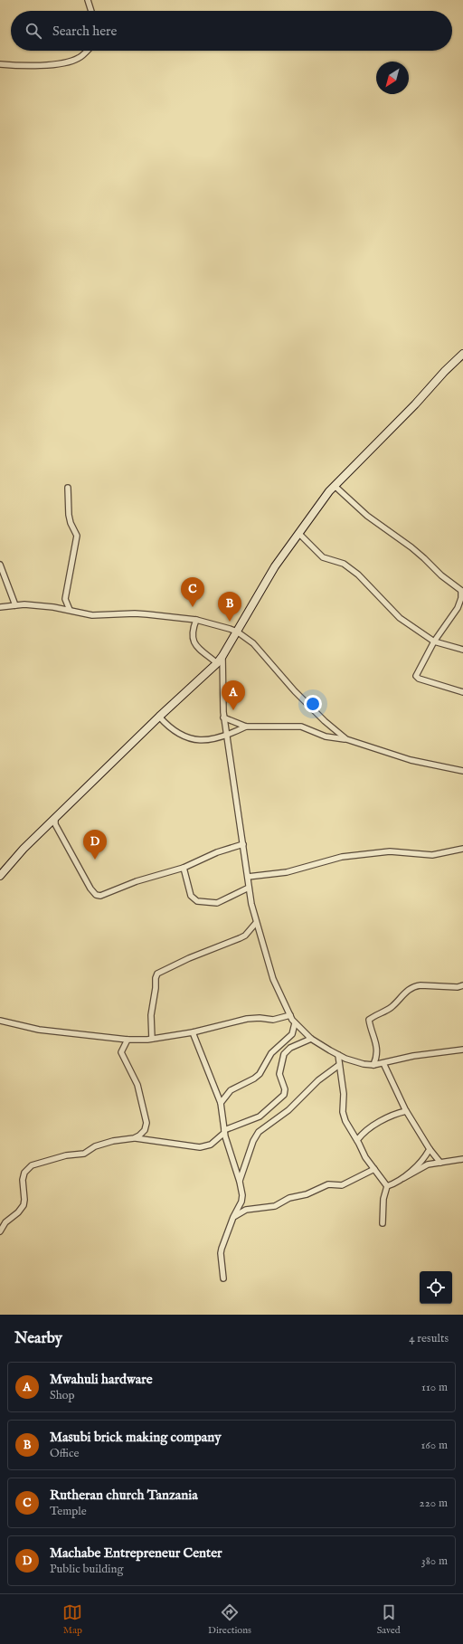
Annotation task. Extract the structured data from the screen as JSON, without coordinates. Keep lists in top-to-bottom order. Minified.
{"north":"bottom left","page":{"search":"Search here","pins":["C","B","A","D"],"heading":["Nearby","4 results"],"list":[{"mark":"A","name":"Mwahuli hardware","note":"Shop","value":"110 m"},{"mark":"B","name":"Masubi brick making company","note":"Office","value":"160 m"},{"mark":"C","name":"Rutheran church Tanzania","note":"Temple","value":"220 m"},{"mark":"D","name":"Machabe Entrepreneur Center","note":"Public building","value":"380 m"}],"nav":["Map","Directions","Saved"]}}
